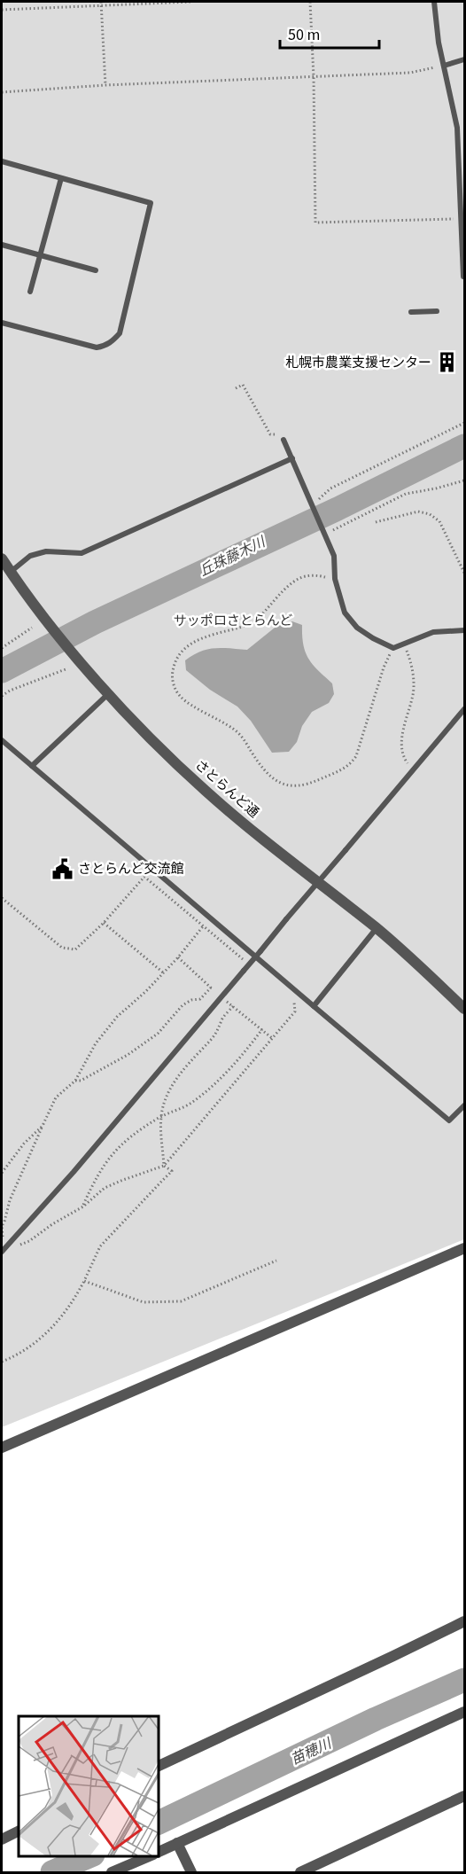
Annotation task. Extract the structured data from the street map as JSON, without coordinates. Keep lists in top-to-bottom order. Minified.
{"streets":{"street":["さとらんど通"]},"water":["丘珠藤木川","苗穂川"],"parks":["サッポロさとらんど"],"places":{"building":["札幌市農業支援センター"],"public building":["さとらんど交流館"]},"scale_bar":"50 m"}
